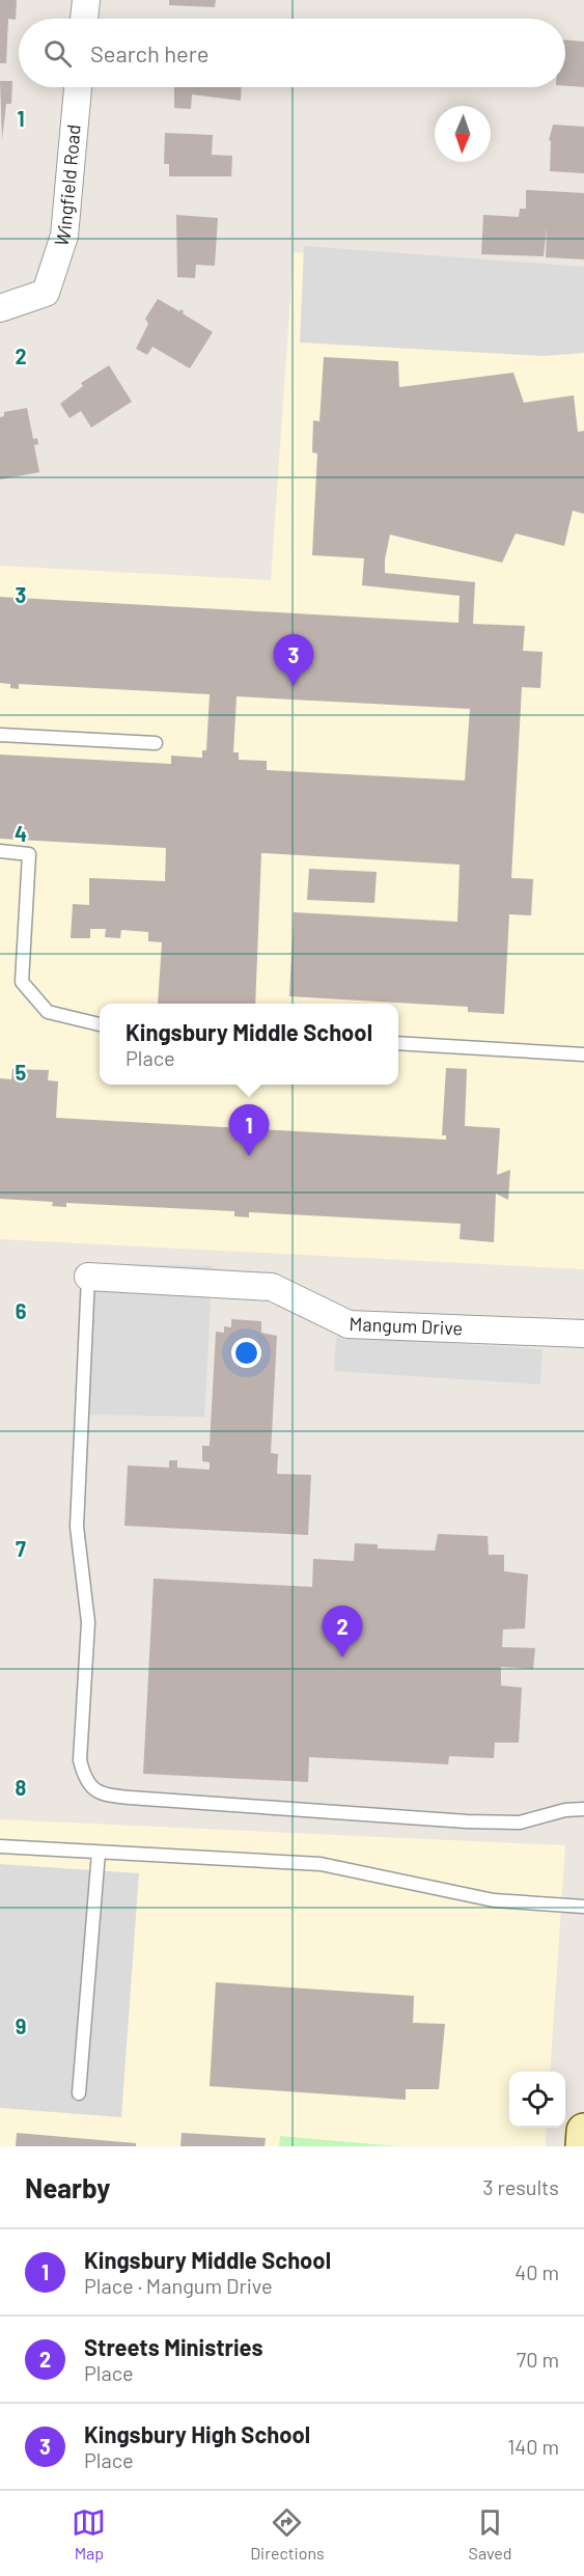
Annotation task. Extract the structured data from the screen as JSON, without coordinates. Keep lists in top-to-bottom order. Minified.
{"streets":{"street":["Wingfield Road","Mangum Drive"]},"north":"bottom","page":{"search":"Search here","pins":["3","1","2"],"popup":["Kingsbury Middle School","Place"],"heading":["Nearby","3 results"],"list":[{"mark":"1","name":"Kingsbury Middle School","note":"Place · Mangum Drive","value":"40 m"},{"mark":"2","name":"Streets Ministries","note":"Place","value":"70 m"},{"mark":"3","name":"Kingsbury High School","note":"Place","value":"140 m"}],"nav":["Map","Directions","Saved"]},"grid":{"rows":["1","2","3","4","5","6","7","8","9"]}}
